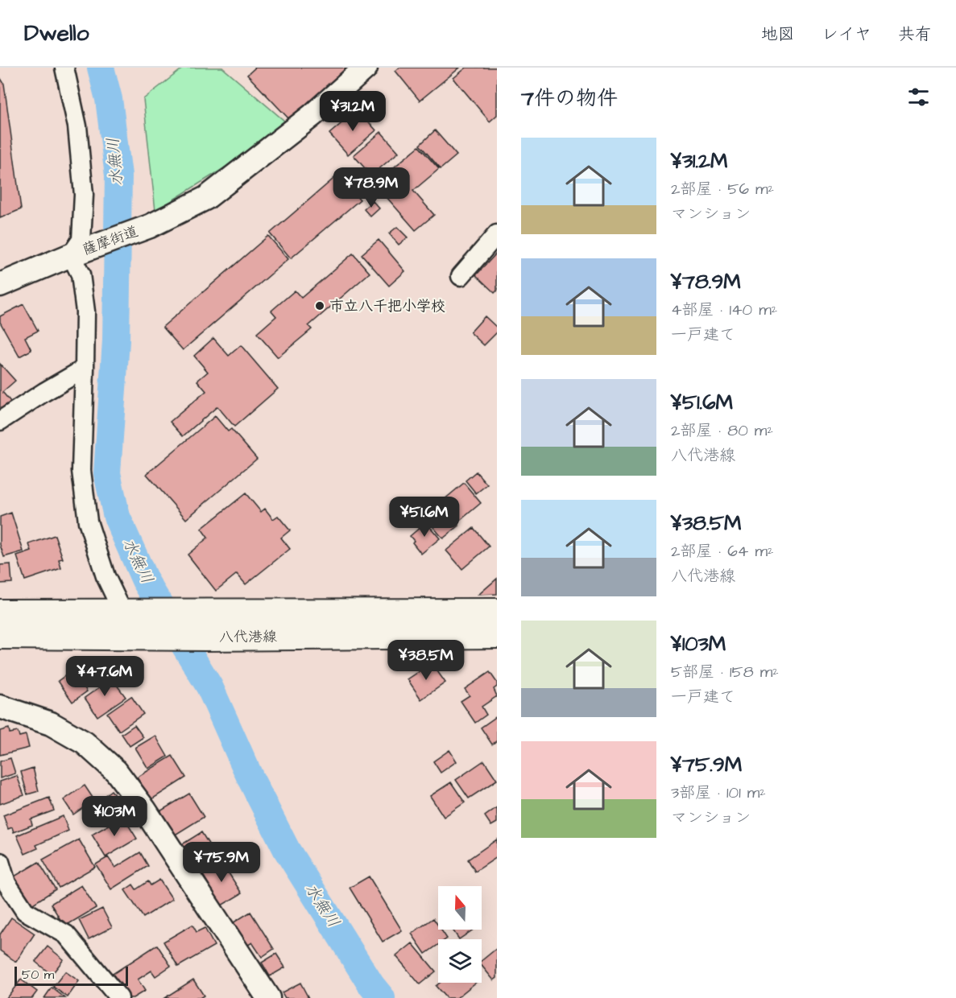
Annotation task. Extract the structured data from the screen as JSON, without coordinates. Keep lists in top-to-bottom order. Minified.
{"streets":{"main road":["八代港線"],"street":["薩摩街道"]},"water":["水無川"],"places":["市立八千把小学校"],"scale_bar":"50 m","north":"top","page":{"header":"Dwello","nav":["地図","レイヤ","共有"],"heading":"7件の物件","price":["¥31.2M","¥78.9M","¥51.6M","¥38.5M","¥47.6M","¥103M","¥75.9M"],"list":[{"name":"¥31.2M","note":"2部屋 · 56 m² · マンション"},{"name":"¥78.9M","note":"4部屋 · 140 m² · 一戸建て"},{"name":"¥51.6M","note":"2部屋 · 80 m² · 八代港線"},{"name":"¥38.5M","note":"2部屋 · 64 m² · 八代港線"},{"name":"¥103M","note":"5部屋 · 158 m² · 一戸建て"},{"name":"¥75.9M","note":"3部屋 · 101 m² · マンション"}],"scale":"50 m"}}
